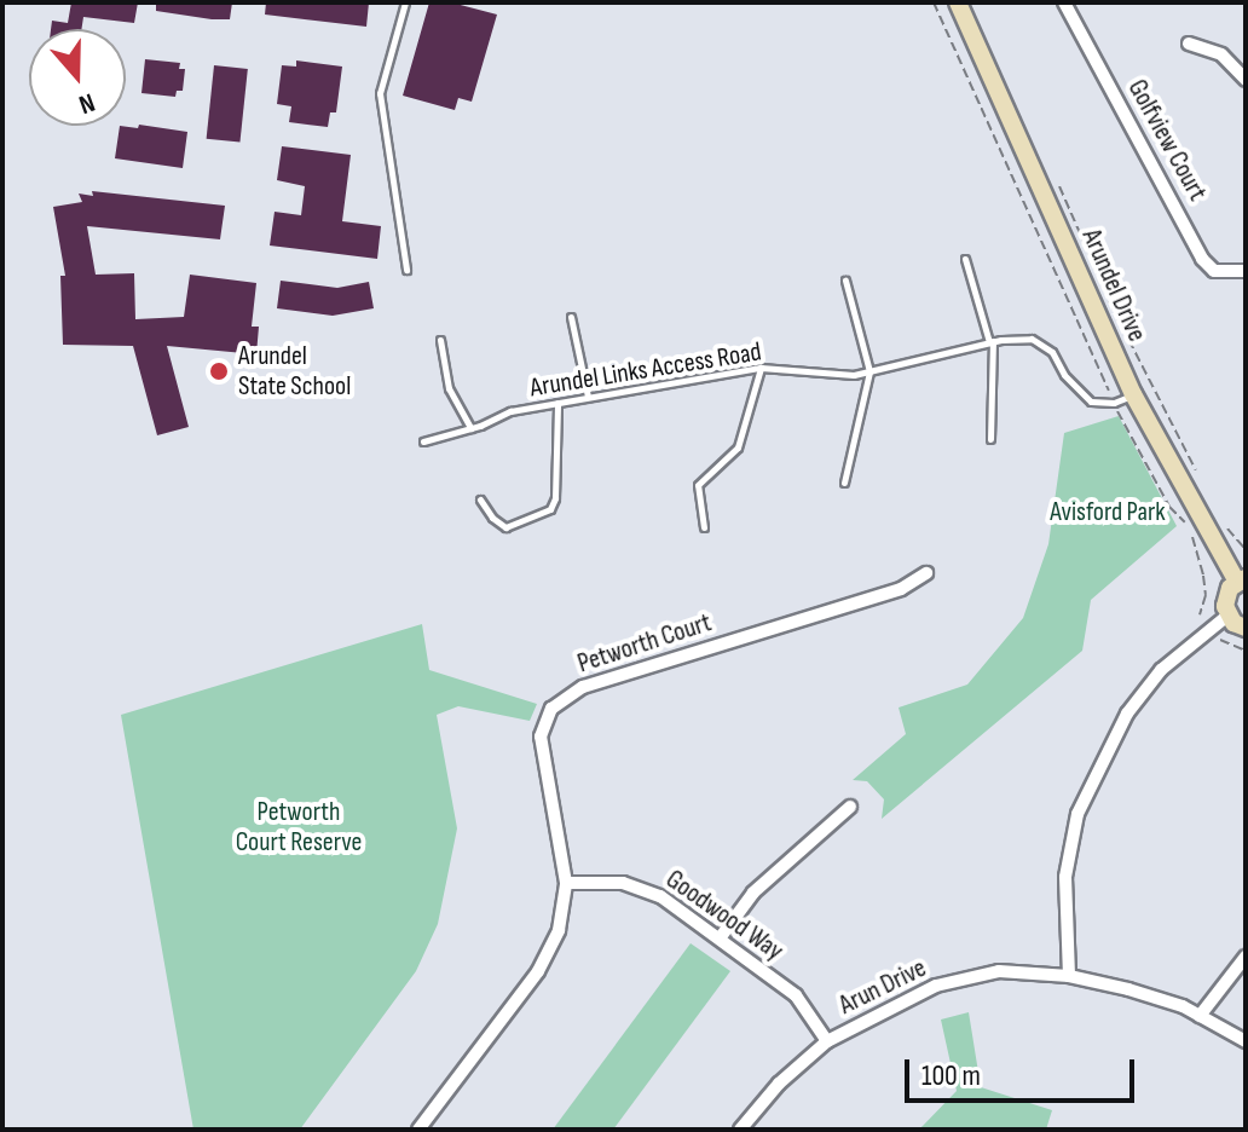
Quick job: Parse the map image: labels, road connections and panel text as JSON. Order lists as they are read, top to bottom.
{
  "streets": {
    "main road": ["Arundel Drive"],
    "street": [
      "Golfview Court",
      "Petworth Court",
      "Goodwood Way",
      "Arun Drive"
    ],
    "lane": ["Arundel Links Access Road"]
  },
  "crossings": [
    ["Petworth Court", "Goodwood Way"],
    ["Goodwood Way", "Arun Drive"]
  ],
  "parks": ["Avisford Park", "Petworth Court Reserve"],
  "places": ["Arundel State School"],
  "scale_bar": "100 m",
  "north": "bottom"
}
